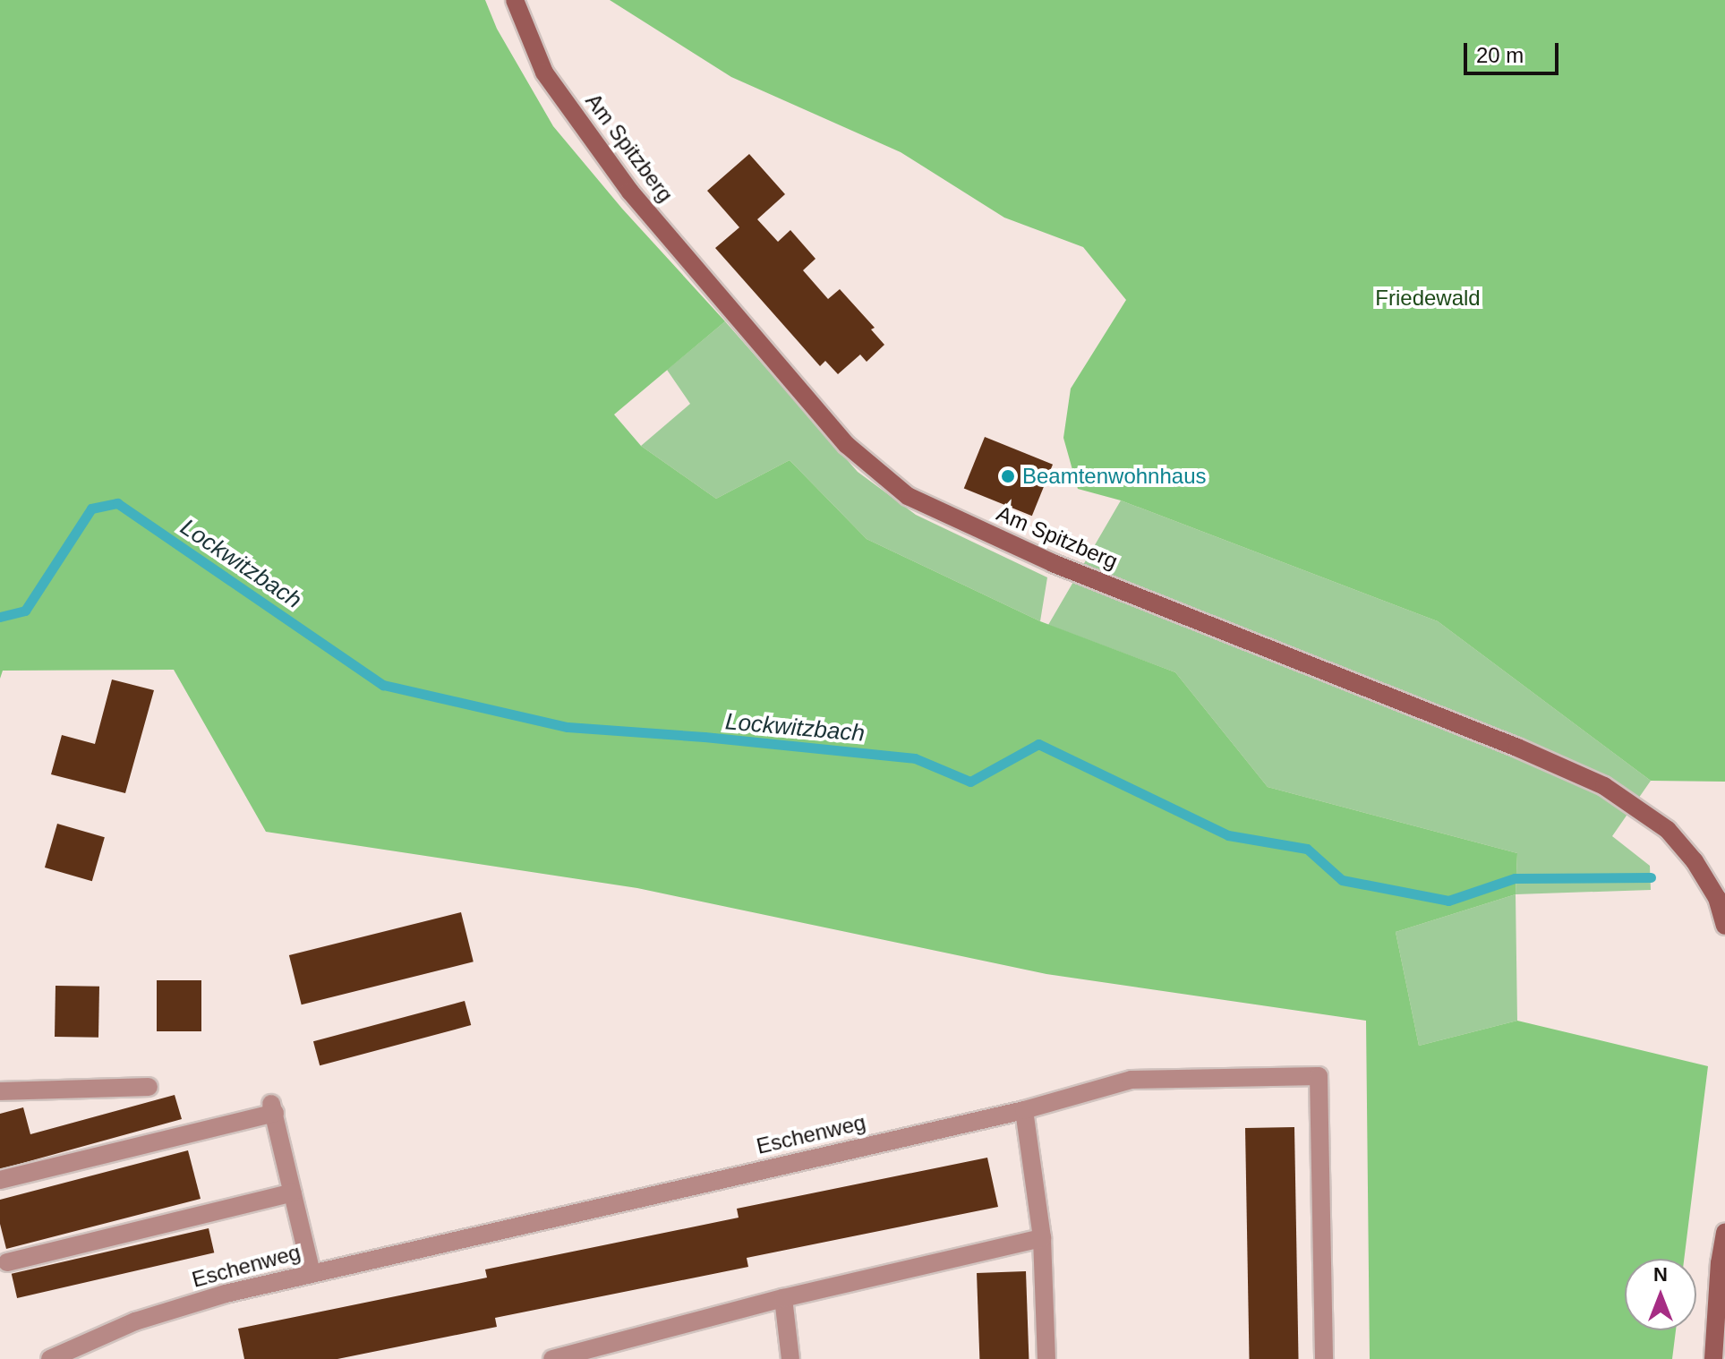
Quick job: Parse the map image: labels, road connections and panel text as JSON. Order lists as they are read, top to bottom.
{
  "streets": {
    "street": ["Am Spitzberg", "Eschenweg"]
  },
  "water": ["Lockwitzbach"],
  "parks": ["Friedewald"],
  "places": ["Beamtenwohnhaus"],
  "scale_bar": "20 m",
  "north": "top"
}
